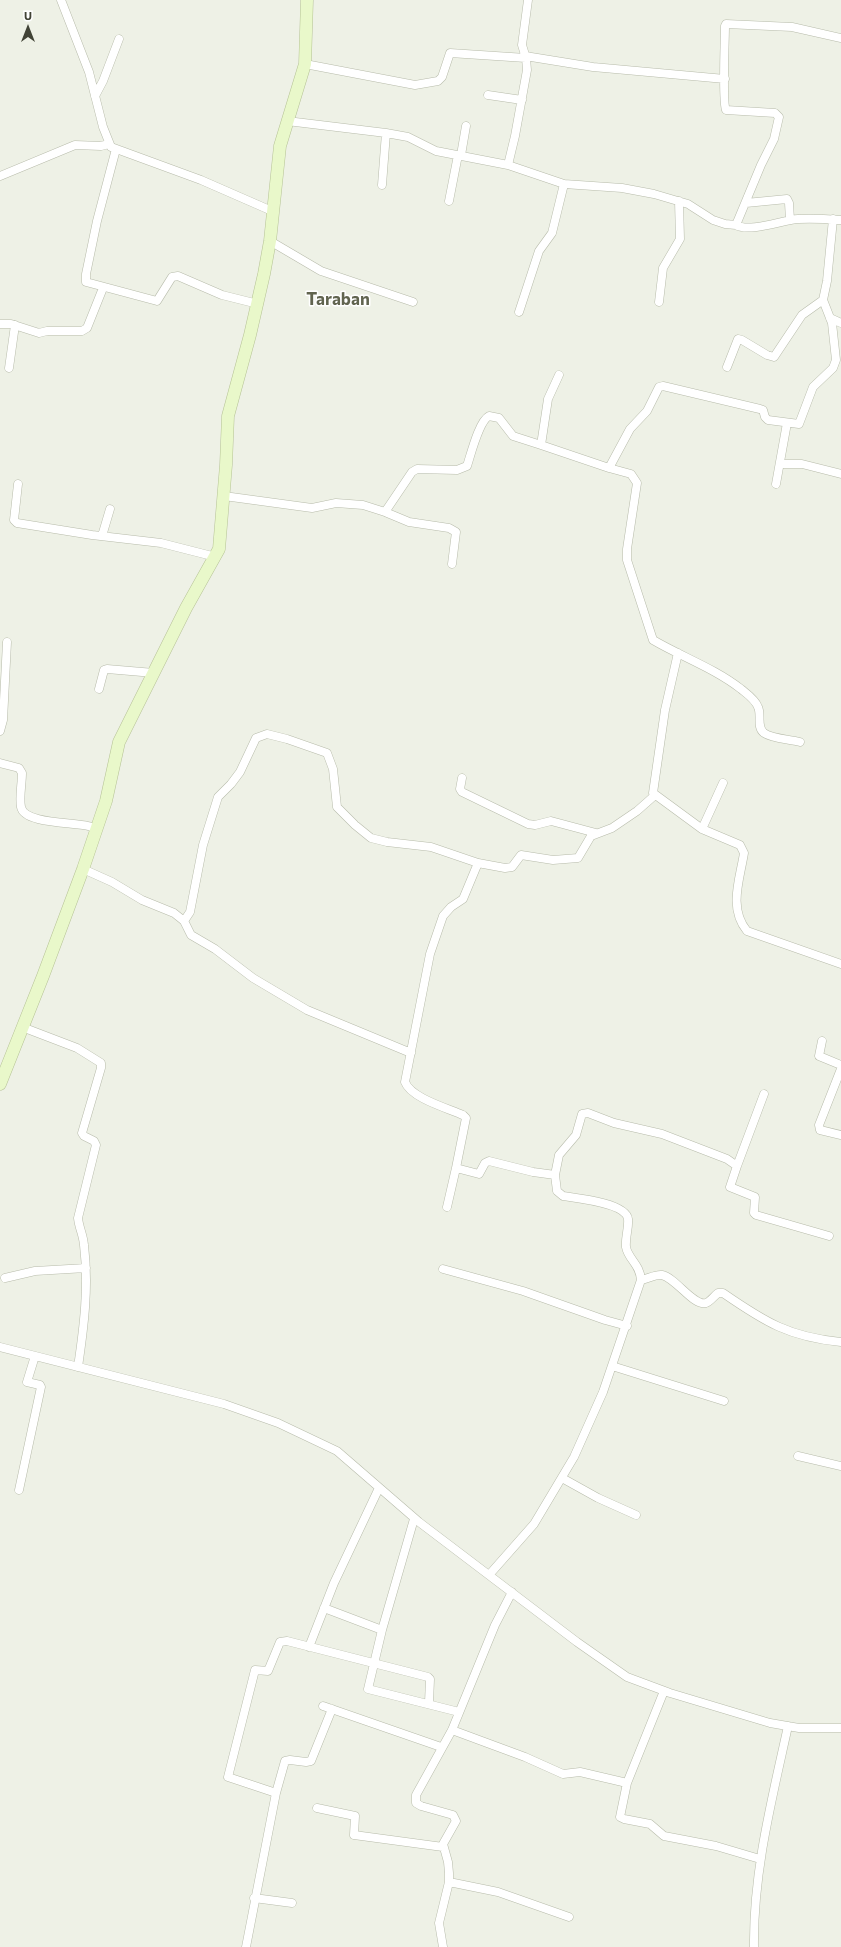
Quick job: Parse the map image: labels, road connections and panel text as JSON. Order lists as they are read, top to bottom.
{
  "districts": ["Taraban"],
  "north": "top"
}
